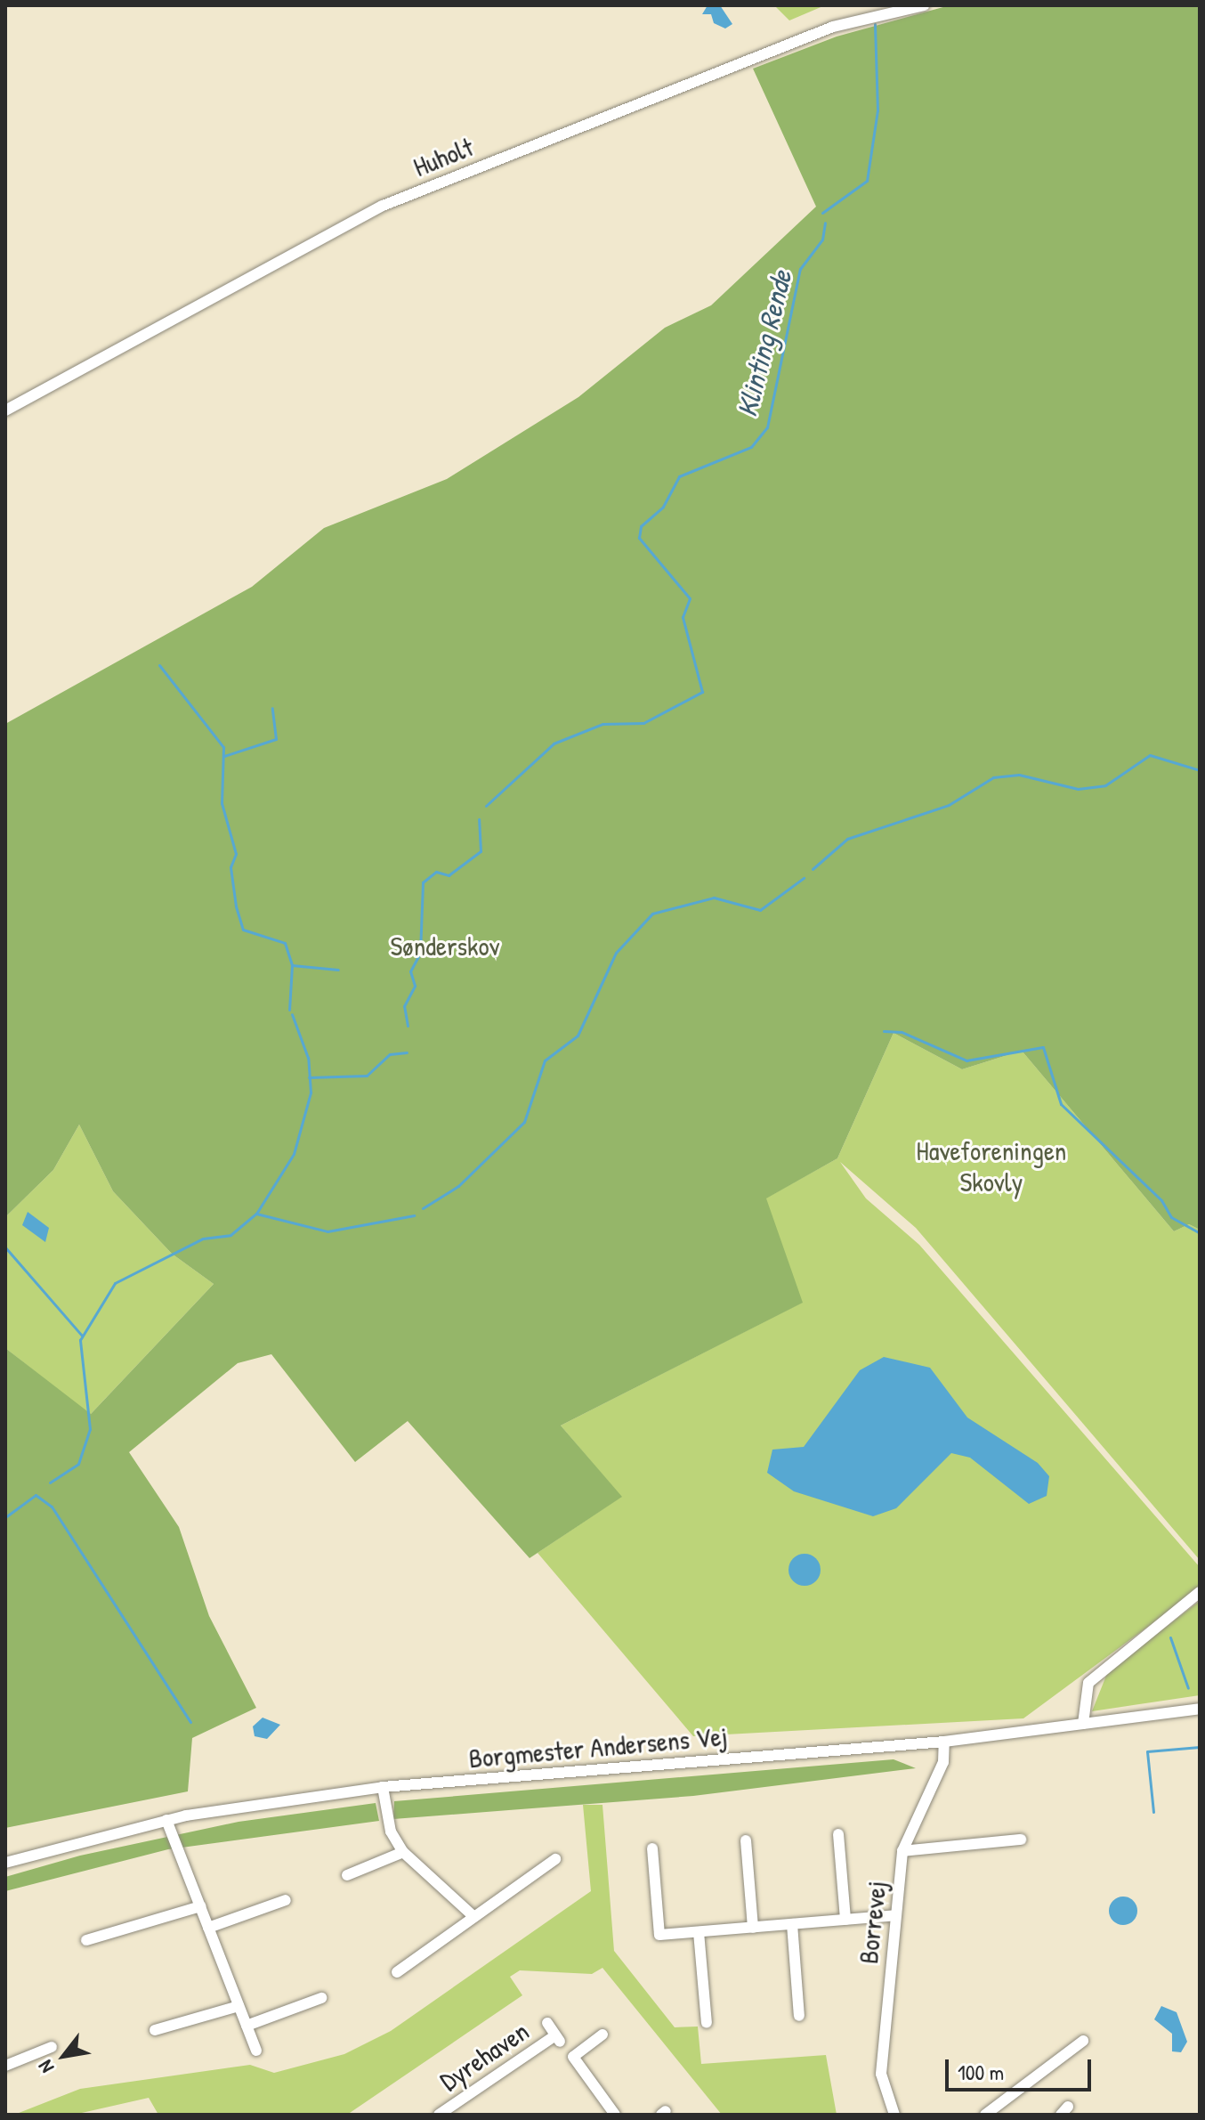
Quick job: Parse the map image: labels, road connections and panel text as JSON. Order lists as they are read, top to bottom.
{
  "streets": {
    "street": [
      "Huholt",
      "Borgmester Andersens Vej",
      "Borrevej",
      "Dyrehaven"
    ]
  },
  "crossings": [
    ["Borgmester Andersens Vej", "Borrevej"]
  ],
  "water": ["Klinting Rende"],
  "parks": ["Sønderskov", "Haveforeningen Skovly"],
  "scale_bar": "100 m",
  "north": "bottom left"
}
